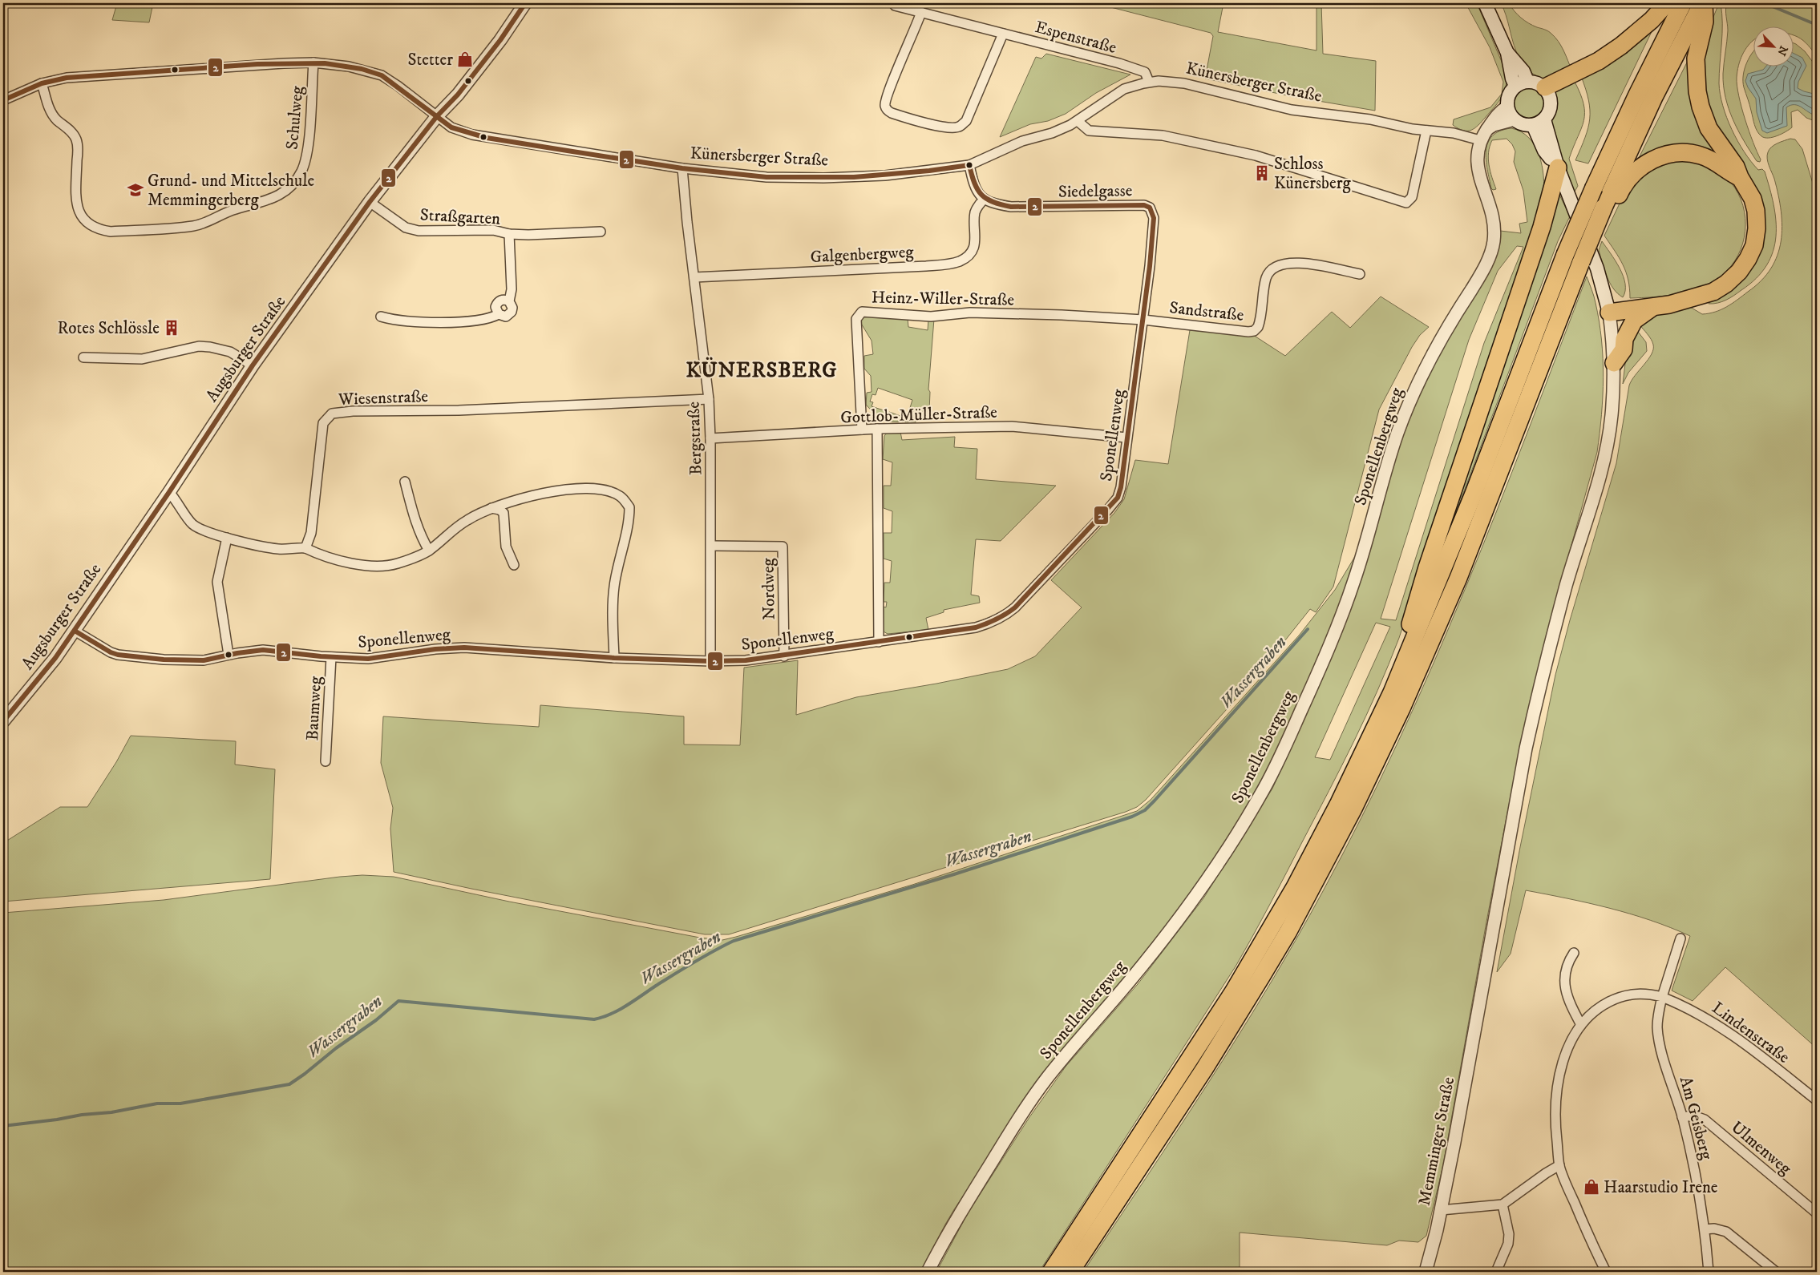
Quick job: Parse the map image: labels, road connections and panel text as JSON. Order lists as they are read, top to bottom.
{
  "streets": {
    "street": [
      "Espenstraße",
      "Künersberger Straße",
      "Schulweg",
      "Siedelgasse",
      "Straßgarten",
      "Galgenbergweg",
      "Heinz-Willer-Straße",
      "Sandstraße",
      "Augsburger Straße",
      "Wiesenstraße",
      "Gottlob-Müller-Straße",
      "Sponellenweg",
      "Bergstraße",
      "Sponellenbergweg",
      "Nordweg",
      "Baumweg",
      "Lindenstraße",
      "Am Geisberg",
      "Memminger Straße",
      "Ulmenweg"
    ]
  },
  "crossings": [
    ["Espenstraße", "Künersberger Straße"],
    ["Künersberger Straße", "Schulweg"],
    ["Künersberger Straße", "Augsburger Straße"],
    ["Künersberger Straße", "Bergstraße"],
    ["Künersberger Straße", "Sponellenbergweg"],
    ["Siedelgasse", "Galgenbergweg"],
    ["Siedelgasse", "Sponellenweg"],
    ["Straßgarten", "Augsburger Straße"],
    ["Galgenbergweg", "Bergstraße"],
    ["Heinz-Willer-Straße", "Sandstraße"],
    ["Heinz-Willer-Straße", "Gottlob-Müller-Straße"],
    ["Heinz-Willer-Straße", "Sponellenweg"],
    ["Sandstraße", "Sponellenweg"],
    ["Augsburger Straße", "Sponellenweg"],
    ["Wiesenstraße", "Bergstraße"],
    ["Gottlob-Müller-Straße", "Sponellenweg"],
    ["Gottlob-Müller-Straße", "Bergstraße"],
    ["Sponellenweg", "Bergstraße"],
    ["Sponellenweg", "Nordweg"],
    ["Sponellenweg", "Baumweg"],
    ["Bergstraße", "Nordweg"],
    ["Lindenstraße", "Am Geisberg"],
    ["Am Geisberg", "Ulmenweg"]
  ],
  "districts": ["KÜNERSBERG"],
  "water": ["Wassergraben"],
  "places": {
    "shop": ["Stetter", "Haarstudio Irene"],
    "building": ["Schloss Künersberg", "Rotes Schlössle"],
    "school or university": ["Grund- und Mittelschule Memmingerberg"]
  },
  "lines": ["transit line 2"],
  "north": "bottom right"
}
